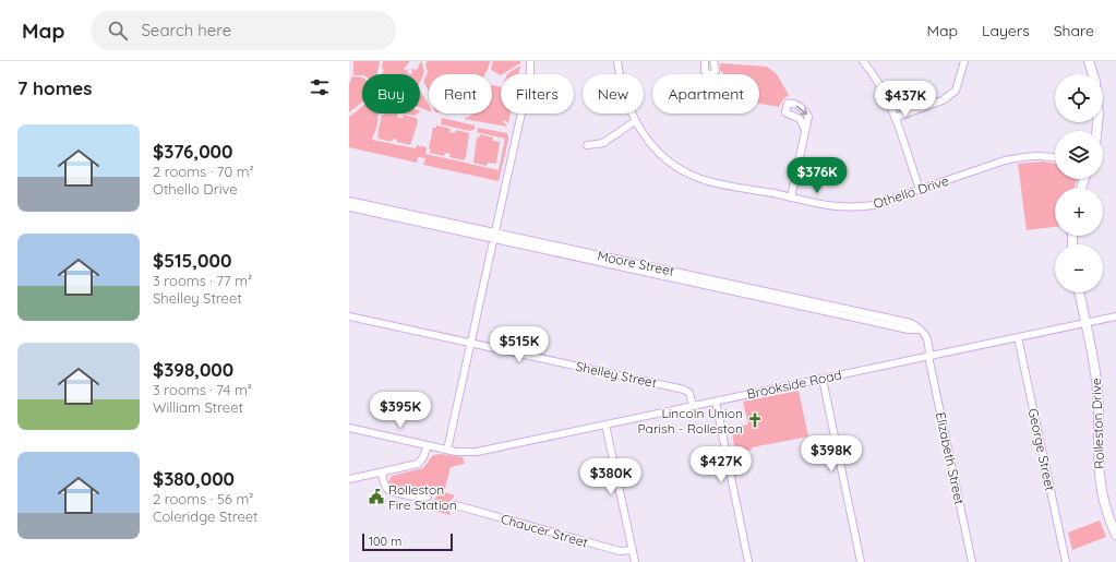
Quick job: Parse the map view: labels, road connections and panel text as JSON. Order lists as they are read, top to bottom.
{
  "streets": {
    "main road": ["Rolleston Drive"],
    "street": [
      "Othello Drive",
      "Moore Street",
      "Shelley Street",
      "Brookside Road",
      "George Street",
      "Elizabeth Street",
      "Chaucer Street"
    ]
  },
  "crossings": [
    ["Moore Street", "Brookside Road"],
    ["Moore Street", "Elizabeth Street"],
    ["Shelley Street", "Brookside Road"],
    ["Brookside Road", "Rolleston Drive"],
    ["Brookside Road", "George Street"],
    ["Brookside Road", "Elizabeth Street"]
  ],
  "places": {
    "church": ["Lincoln Union Parish - Rolleston"],
    "public building": ["Rolleston Fire Station"]
  },
  "scale_bar": "100 m",
  "page": {
    "header": "Map",
    "search": "Search here",
    "nav": ["Map", "Layers", "Share"],
    "heading": "7 homes",
    "map_buttons": ["+", "−"],
    "chip": [
      "Buy",
      "Rent",
      "Filters",
      "New",
      "Apartment"
    ],
    "price": [
      "$437K",
      "$376K",
      "$515K",
      "$395K",
      "$398K",
      "$427K",
      "$380K"
    ],
    "list": [
      {
        "name": "$376,000",
        "note": "2 rooms · 70 m² · Othello Drive"
      },
      {
        "name": "$515,000",
        "note": "3 rooms · 77 m² · Shelley Street"
      },
      {
        "name": "$398,000",
        "note": "3 rooms · 74 m² · William Street"
      },
      {
        "name": "$380,000",
        "note": "2 rooms · 56 m² · Coleridge Street"
      }
    ],
    "scale": "100 m"
  }
}
